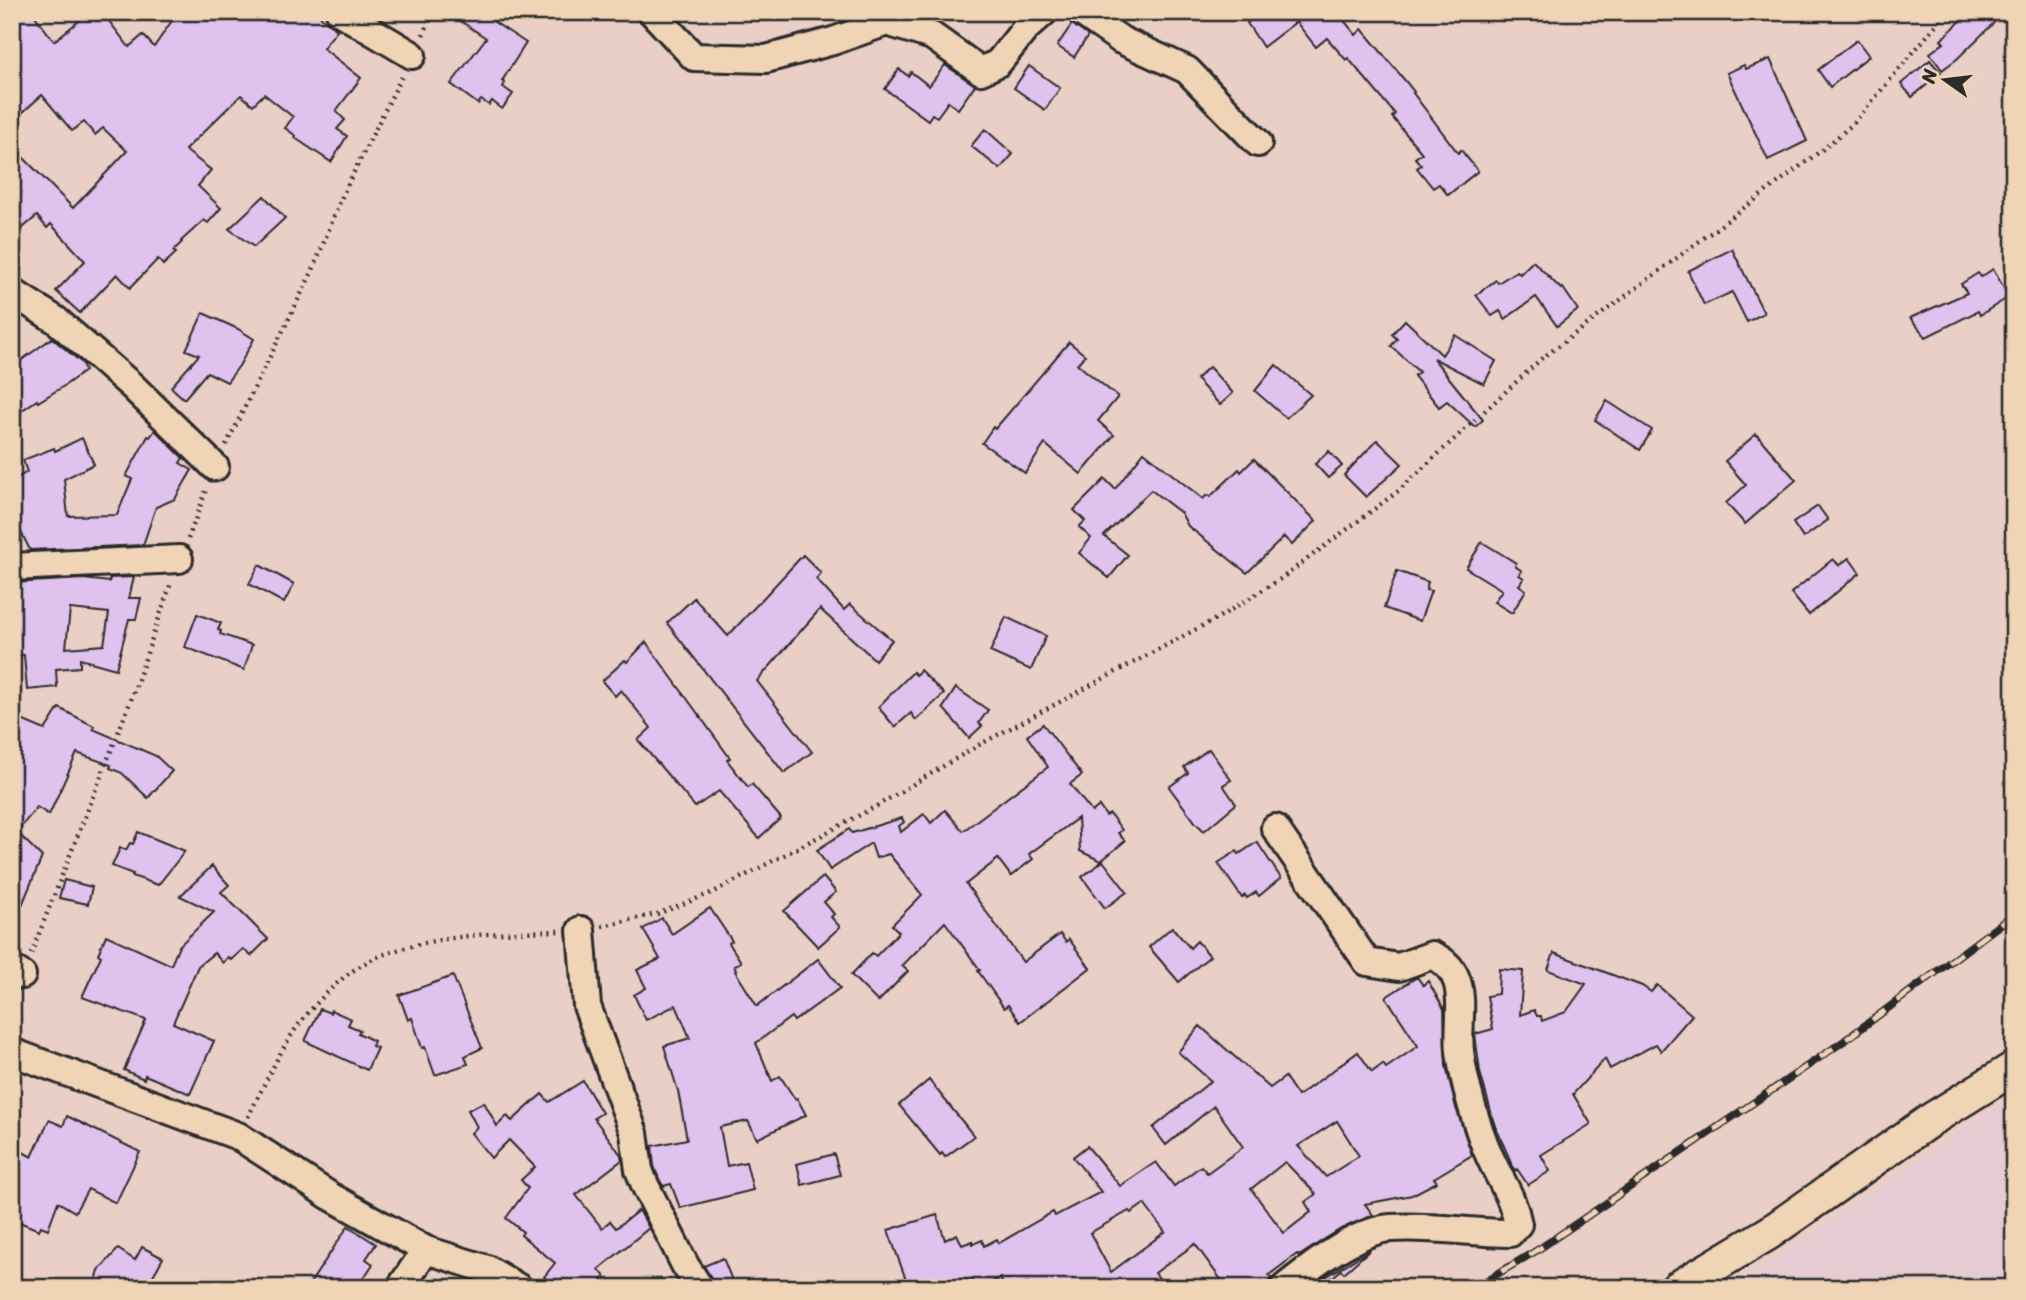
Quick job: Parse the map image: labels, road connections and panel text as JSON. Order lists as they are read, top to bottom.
{
  "north": "left"
}
